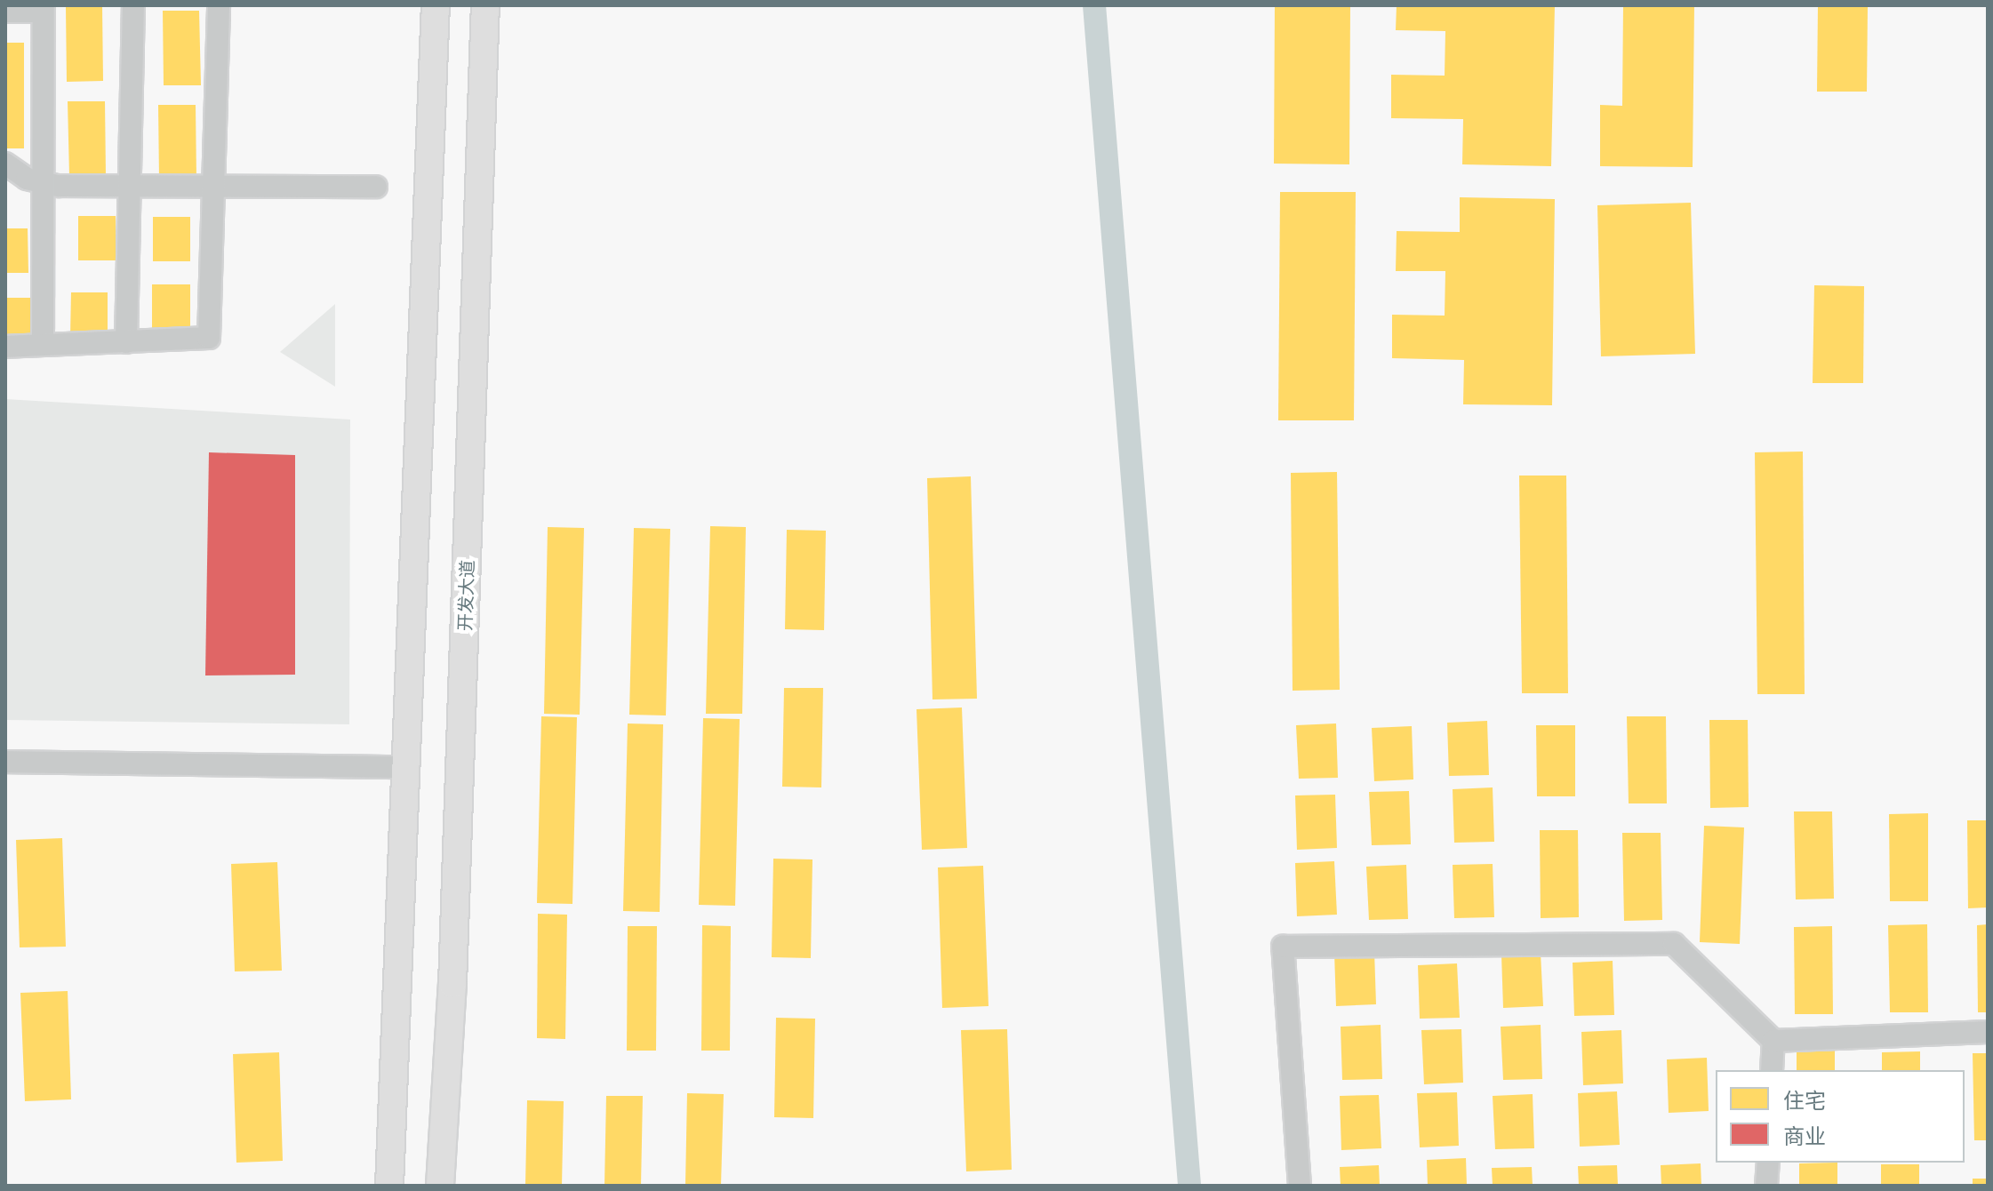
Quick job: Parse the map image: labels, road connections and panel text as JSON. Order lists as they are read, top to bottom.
{
  "streets": {
    "main road": ["开发大道"]
  },
  "legend": ["住宅", "商业"]
}
